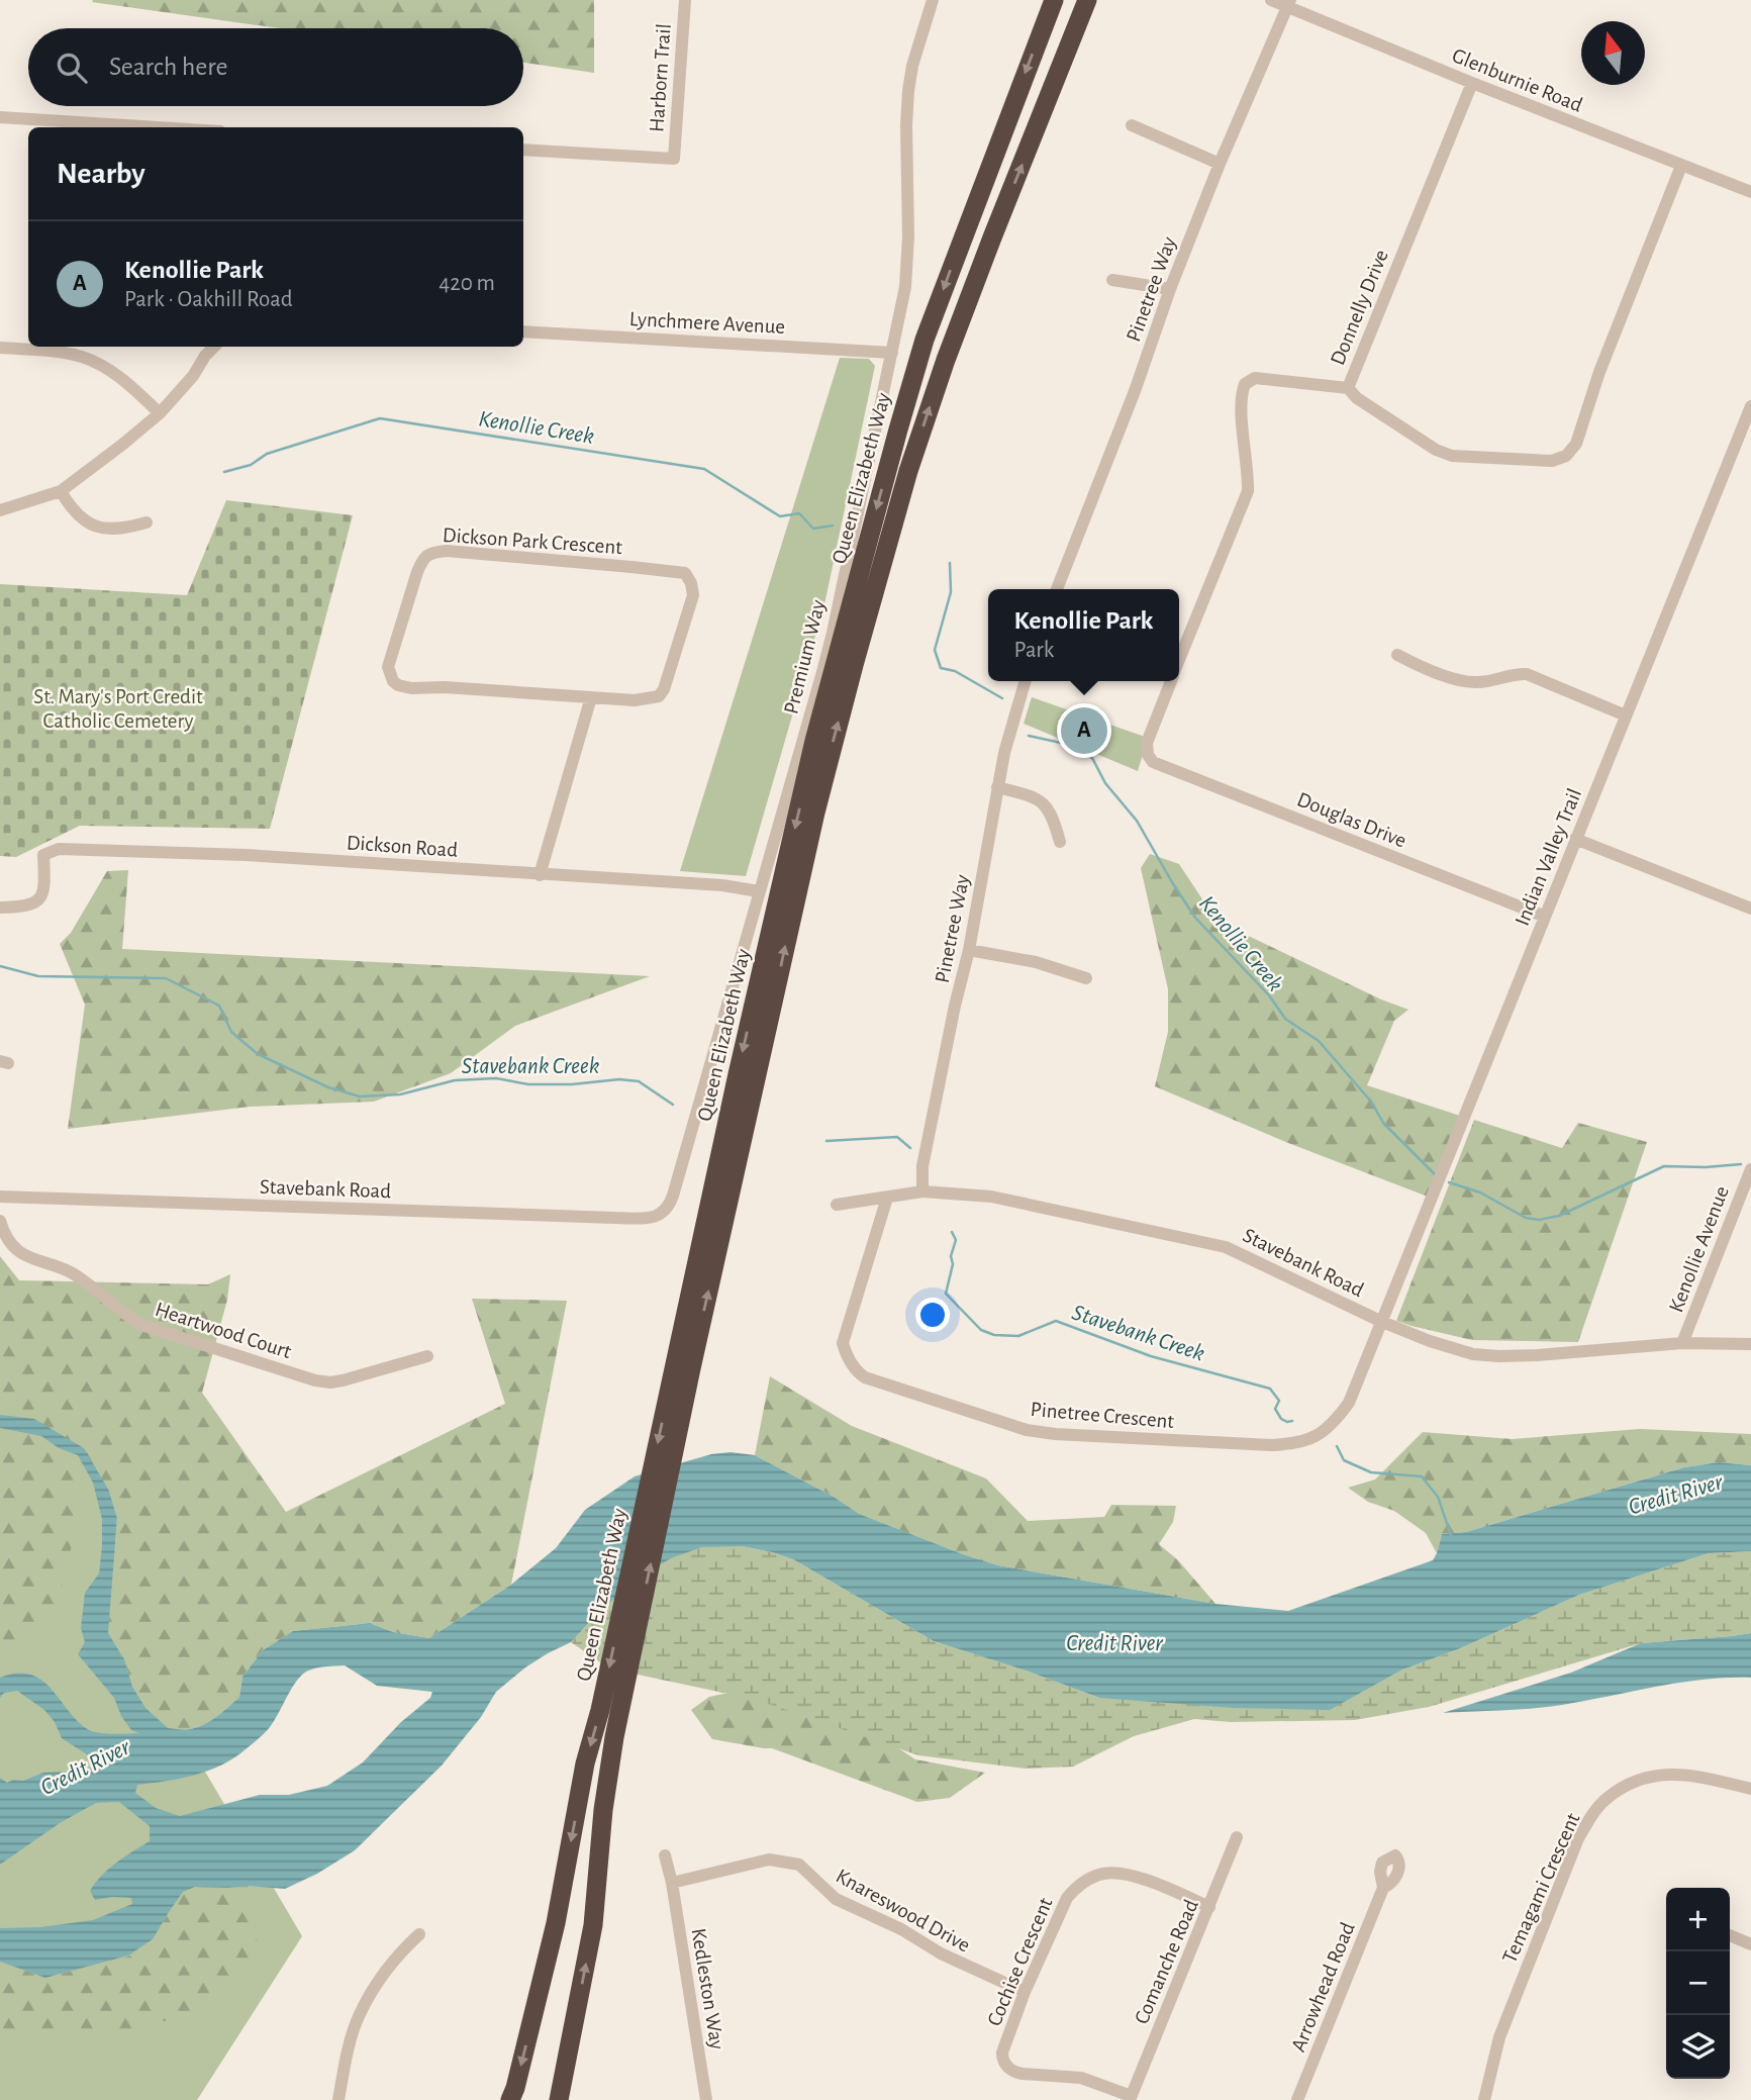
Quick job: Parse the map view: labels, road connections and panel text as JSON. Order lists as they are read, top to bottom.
{
  "streets": {
    "highway": ["Queen Elizabeth Way"],
    "street": [
      "Harborn Trail",
      "Glenburnie Road",
      "Pinetree Way",
      "Donnelly Drive",
      "Lynchmere Avenue",
      "Dickson Park Crescent",
      "Premium Way",
      "Douglas Drive",
      "Dickson Road",
      "Indian Valley Trail",
      "Stavebank Road",
      "Kenollie Avenue",
      "Heartwood Court",
      "Pinetree Crescent",
      "Temagami Crescent",
      "Knareswood Drive",
      "Cochise Crescent",
      "Comanche Road",
      "Arrowhead Road",
      "Kedleston Way"
    ]
  },
  "crossings": [
    ["Glenburnie Road", "Pinetree Way"],
    ["Glenburnie Road", "Donnelly Drive"],
    ["Pinetree Way", "Stavebank Road"],
    ["Lynchmere Avenue", "Premium Way"],
    ["Premium Way", "Dickson Road"],
    ["Premium Way", "Stavebank Road"],
    ["Douglas Drive", "Indian Valley Trail"],
    ["Indian Valley Trail", "Stavebank Road"],
    ["Indian Valley Trail", "Pinetree Crescent"],
    ["Stavebank Road", "Kenollie Avenue"],
    ["Stavebank Road", "Pinetree Crescent"],
    ["Knareswood Drive", "Cochise Crescent"],
    ["Knareswood Drive", "Kedleston Way"],
    ["Cochise Crescent", "Comanche Road"]
  ],
  "water": ["Kenollie Creek", "Stavebank Creek", "Credit River"],
  "parks": ["St. Mary's Port Credit Catholic Cemetery"],
  "north": "top",
  "page": {
    "search": "Search here",
    "heading": "Nearby",
    "list": [
      {
        "mark": "A",
        "name": "Kenollie Park",
        "note": "Park · Oakhill Road",
        "value": "420 m"
      }
    ],
    "popup": ["Kenollie Park", "Park"],
    "pins": "A",
    "map_buttons": ["+", "−"]
  }
}
